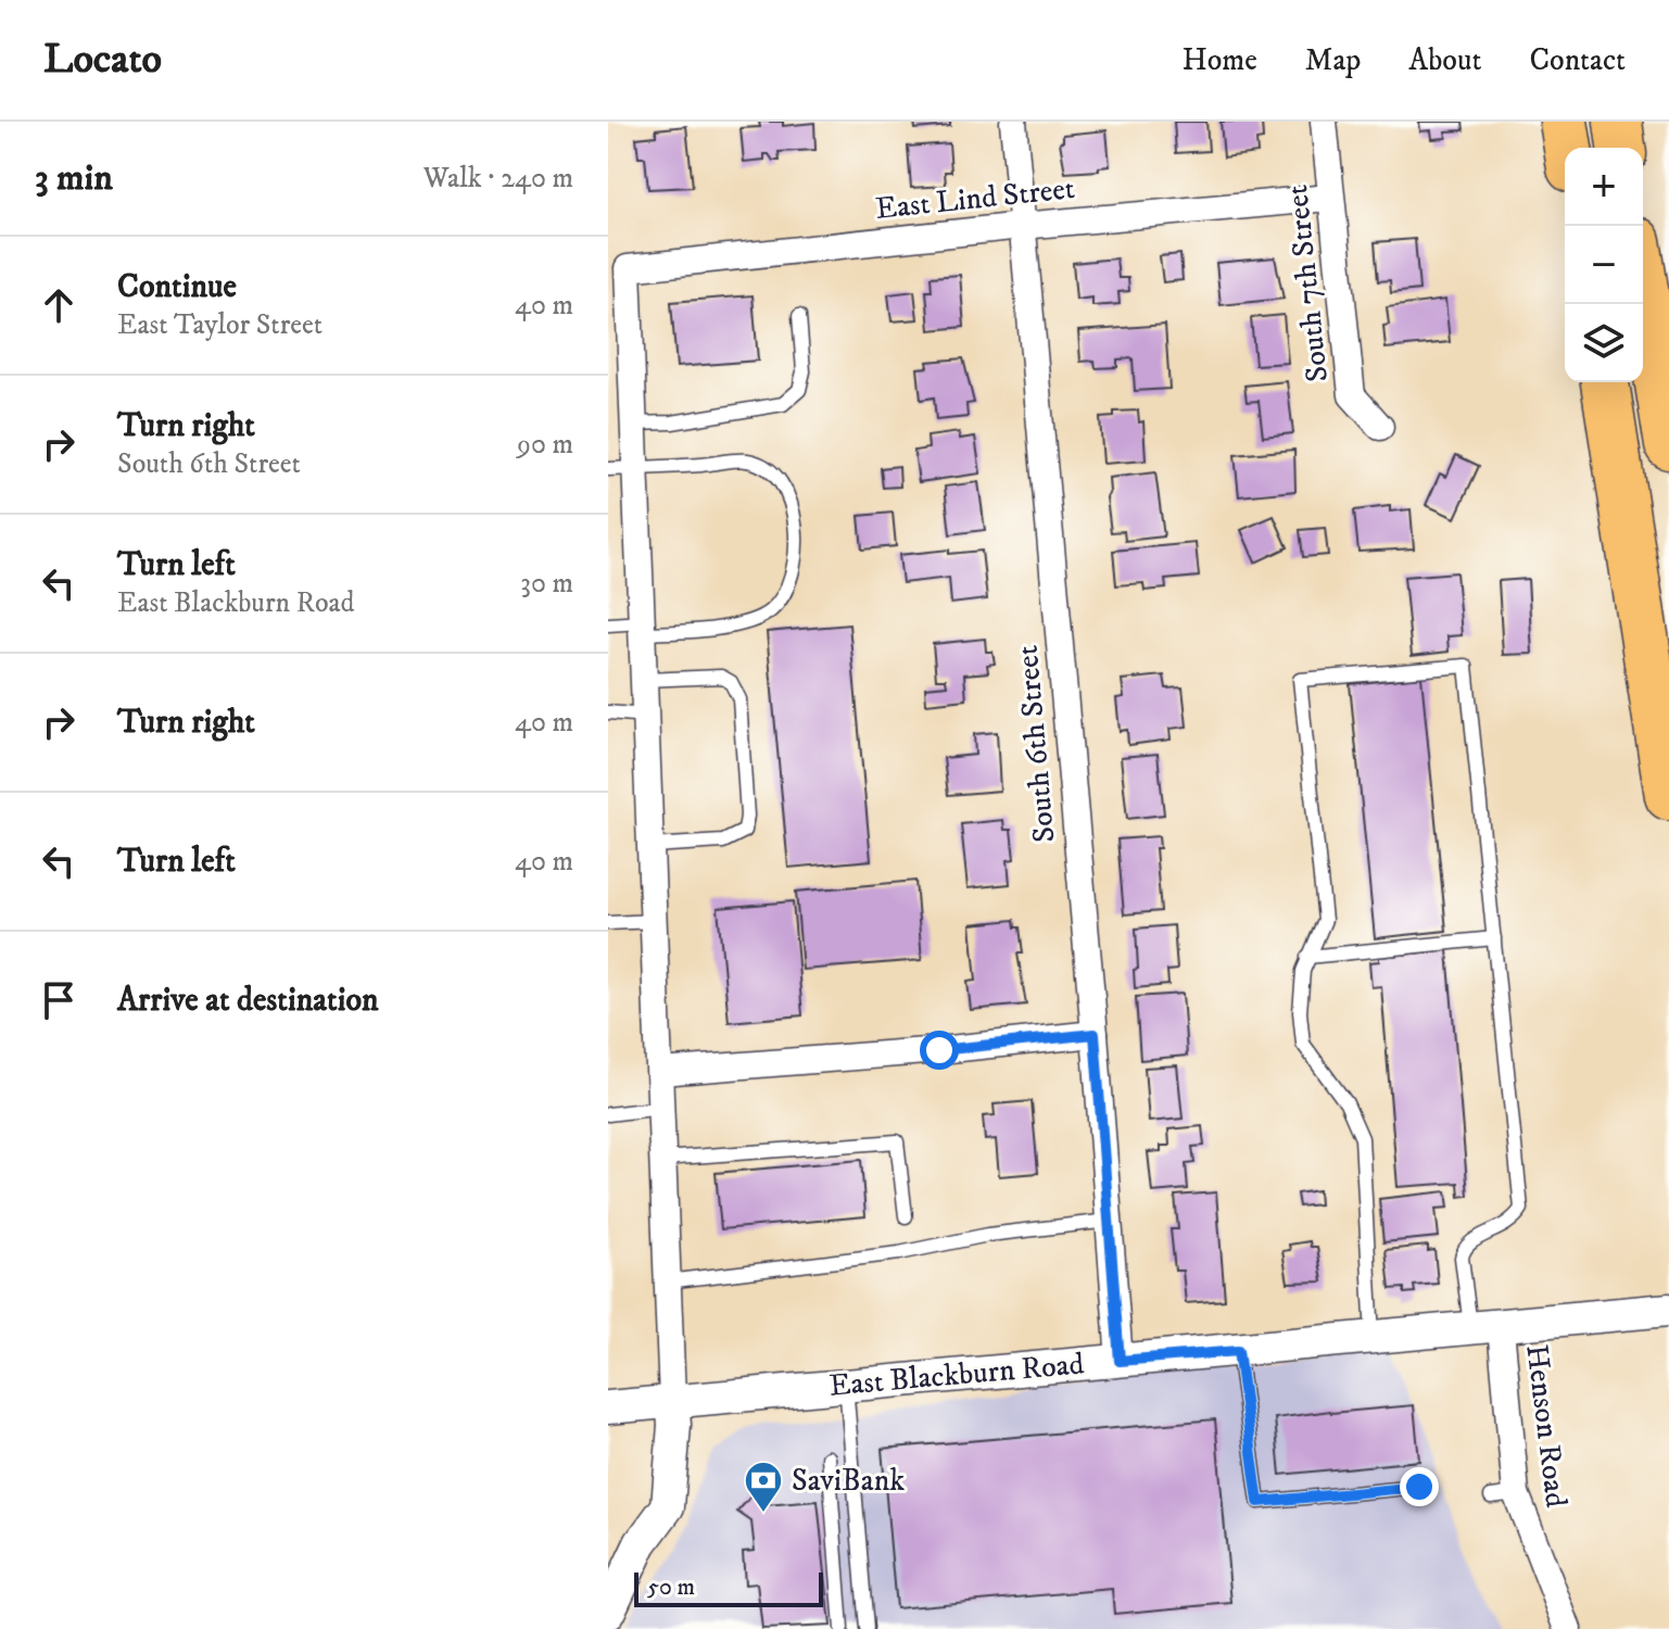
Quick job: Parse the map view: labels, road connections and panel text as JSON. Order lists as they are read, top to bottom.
{
  "streets": {
    "street": [
      "East Lind Street",
      "South 7th Street",
      "South 6th Street",
      "East Blackburn Road",
      "Henson Road"
    ]
  },
  "crossings": [
    ["East Lind Street", "South 7th Street"],
    ["East Lind Street", "South 6th Street"],
    ["South 6th Street", "East Blackburn Road"],
    ["East Blackburn Road", "Henson Road"]
  ],
  "places": {
    "bank": ["SaviBank"]
  },
  "scale_bar": "50 m",
  "page": {
    "header": "Locato",
    "nav": [
      "Home",
      "Map",
      "About",
      "Contact"
    ],
    "heading": ["3 min", "Walk · 240 m"],
    "map_buttons": ["+", "−"],
    "list": [
      ["Continue", "East Taylor Street", "40 m"],
      ["Turn right", "South 6th Street", "90 m"],
      ["Turn left", "East Blackburn Road", "30 m"],
      ["Turn right", "40 m"],
      ["Turn left", "40 m"],
      "Arrive at destination"
    ],
    "scale": "50 m"
  }
}
